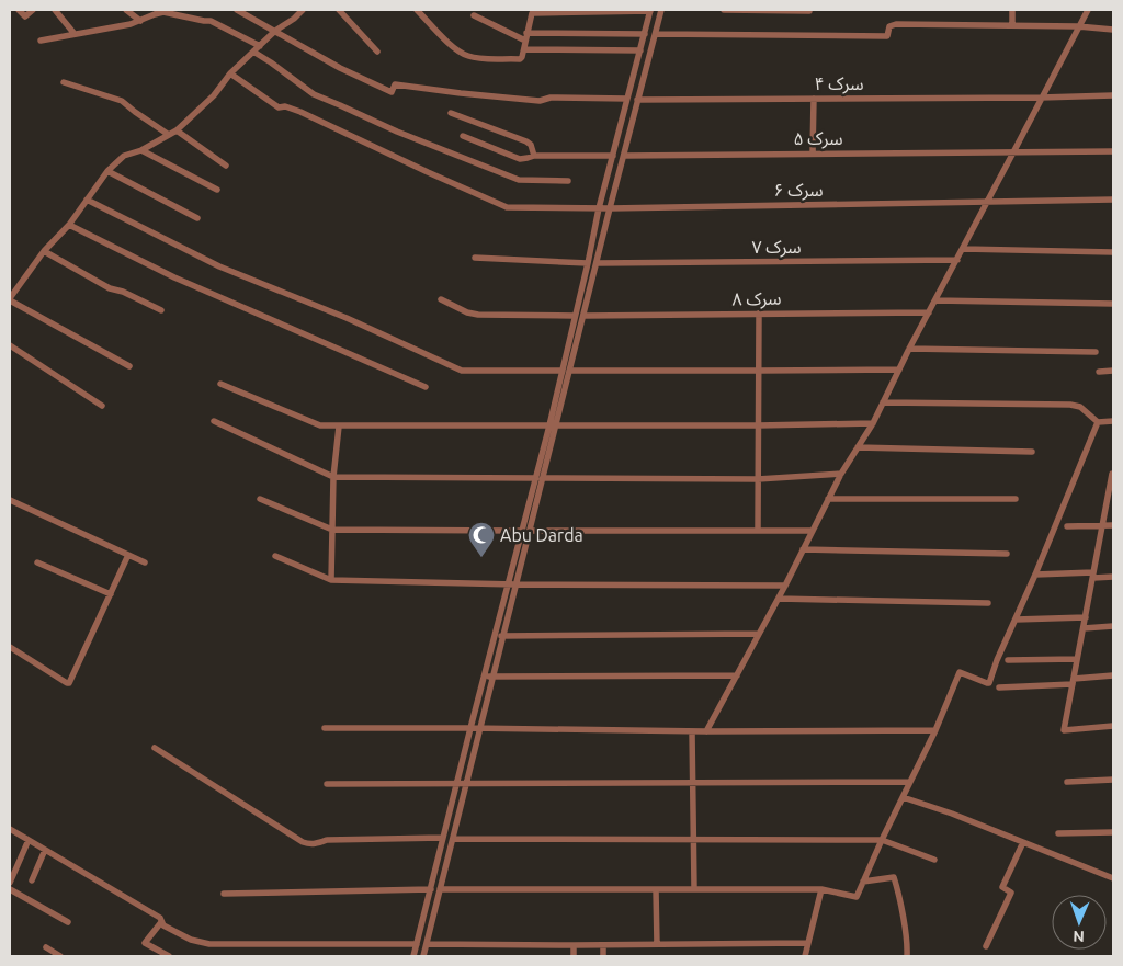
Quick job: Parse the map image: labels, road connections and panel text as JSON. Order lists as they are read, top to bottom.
{
  "streets": {
    "street": [
      "سرک ۴",
      "سرک ۵",
      "سرک ۶",
      "سرک ۷",
      "سرک ۸"
    ]
  },
  "places": {
    "mosque": ["Abu Darda"]
  },
  "north": "bottom"
}
